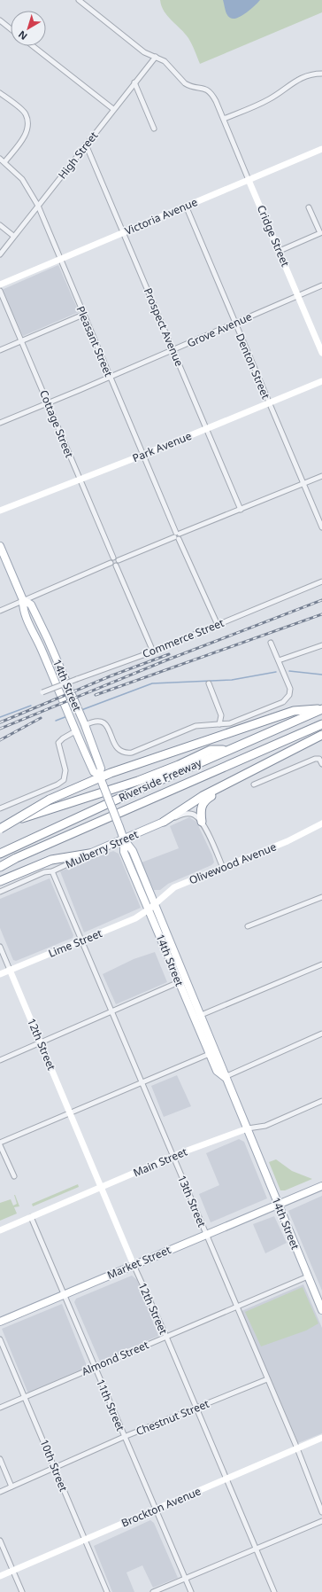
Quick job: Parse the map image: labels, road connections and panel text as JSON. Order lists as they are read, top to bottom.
{
  "streets": {
    "highway": ["Riverside Freeway"],
    "main road": ["14th Street", "Mulberry Street", "Market Street"],
    "street": [
      "High Street",
      "Victoria Avenue",
      "Cridge Street",
      "Prospect Avenue",
      "Grove Avenue",
      "Pleasant Street",
      "Denton Street",
      "Cottage Street",
      "Park Avenue",
      "Commerce Street",
      "Olivewood Avenue",
      "Lime Street",
      "12th Street",
      "Main Street",
      "13th Street",
      "Almond Street",
      "11th Street",
      "Chestnut Street",
      "10th Street",
      "Brockton Avenue"
    ]
  },
  "crossings": [
    ["High Street", "Cridge Street"],
    ["High Street", "Prospect Avenue"],
    ["High Street", "Pleasant Street"],
    ["Victoria Avenue", "Cridge Street"],
    ["Victoria Avenue", "Prospect Avenue"],
    ["Victoria Avenue", "Pleasant Street"],
    ["Victoria Avenue", "Denton Street"],
    ["Cridge Street", "Grove Avenue"],
    ["Prospect Avenue", "Grove Avenue"],
    ["Prospect Avenue", "Park Avenue"],
    ["Grove Avenue", "Pleasant Street"],
    ["Grove Avenue", "Denton Street"],
    ["Grove Avenue", "Cottage Street"],
    ["Pleasant Street", "Park Avenue"],
    ["Pleasant Street", "Commerce Street"],
    ["Denton Street", "Park Avenue"],
    ["Cottage Street", "Park Avenue"],
    ["14th Street", "Mulberry Street"],
    ["14th Street", "Olivewood Avenue"],
    ["14th Street", "Lime Street"],
    ["14th Street", "Main Street"],
    ["14th Street", "Market Street"],
    ["14th Street", "Almond Street"],
    ["Mulberry Street", "13th Street"],
    ["Olivewood Avenue", "Lime Street"],
    ["Lime Street", "12th Street"],
    ["Lime Street", "13th Street"],
    ["12th Street", "Main Street"],
    ["12th Street", "Market Street"],
    ["12th Street", "Almond Street"],
    ["12th Street", "Chestnut Street"],
    ["12th Street", "Brockton Avenue"],
    ["Main Street", "13th Street"],
    ["Main Street", "11th Street"],
    ["13th Street", "Market Street"],
    ["13th Street", "Almond Street"],
    ["13th Street", "Chestnut Street"],
    ["13th Street", "Brockton Avenue"],
    ["Market Street", "11th Street"],
    ["Almond Street", "11th Street"],
    ["Almond Street", "10th Street"],
    ["11th Street", "Chestnut Street"],
    ["11th Street", "Brockton Avenue"],
    ["Chestnut Street", "10th Street"],
    ["10th Street", "Brockton Avenue"]
  ],
  "north": "bottom left"
}
